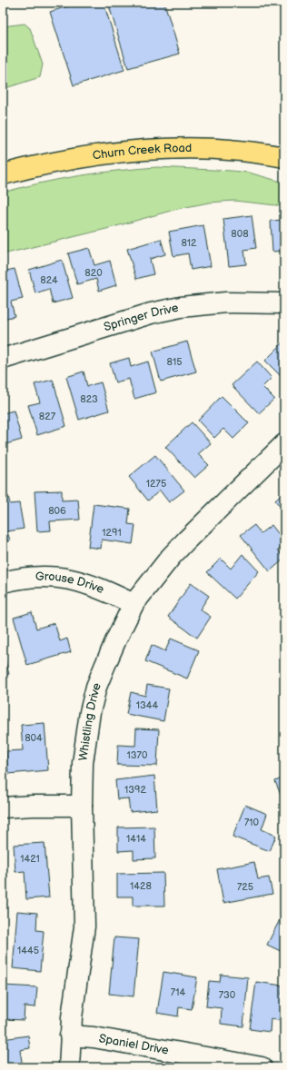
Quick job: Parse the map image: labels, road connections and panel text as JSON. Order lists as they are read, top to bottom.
{
  "streets": {
    "main road": ["Churn Creek Road"],
    "street": [
      "Springer Drive",
      "Grouse Drive",
      "Whistling Drive",
      "Spaniel Drive"
    ]
  },
  "crossings": [
    ["Grouse Drive", "Whistling Drive"],
    ["Whistling Drive", "Spaniel Drive"]
  ],
  "house_numbers": [
    "808",
    "812",
    "820",
    "824",
    "815",
    "823",
    "827",
    "1275",
    "806",
    "1291",
    "1344",
    "804",
    "1370",
    "1392",
    "710",
    "1414",
    "1421",
    "1428",
    "725",
    "1445",
    "714",
    "730"
  ]
}
